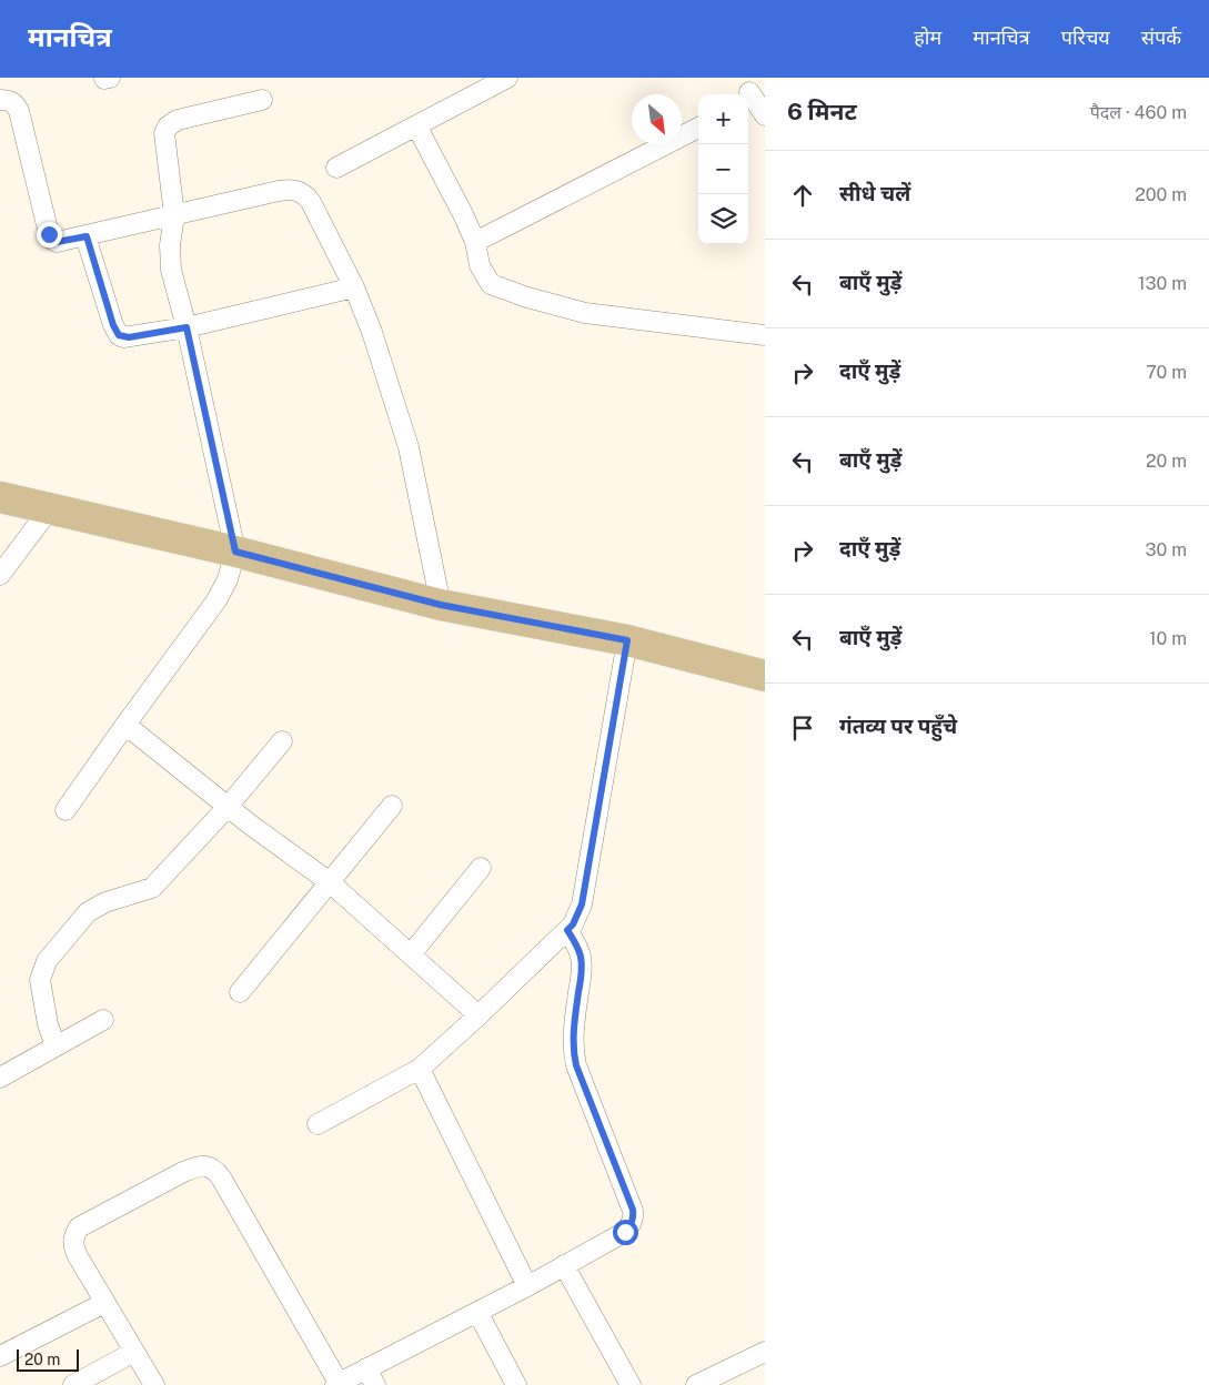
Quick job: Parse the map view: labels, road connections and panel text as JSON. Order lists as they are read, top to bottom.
{
  "scale_bar": "20 m",
  "north": "bottom right",
  "page": {
    "header": "मानचित्र",
    "nav": [
      "होम",
      "मानचित्र",
      "परिचय",
      "संपर्क"
    ],
    "heading": ["6 मिनट", "पैदल · 460 m"],
    "map_buttons": ["+", "−"],
    "list": [
      ["सीधे चलें", "200 m"],
      ["बाएँ मुड़ें", "130 m"],
      ["दाएँ मुड़ें", "70 m"],
      ["बाएँ मुड़ें", "20 m"],
      ["दाएँ मुड़ें", "30 m"],
      ["बाएँ मुड़ें", "10 m"],
      "गंतव्य पर पहुँचे"
    ],
    "scale": "20 m"
  }
}
